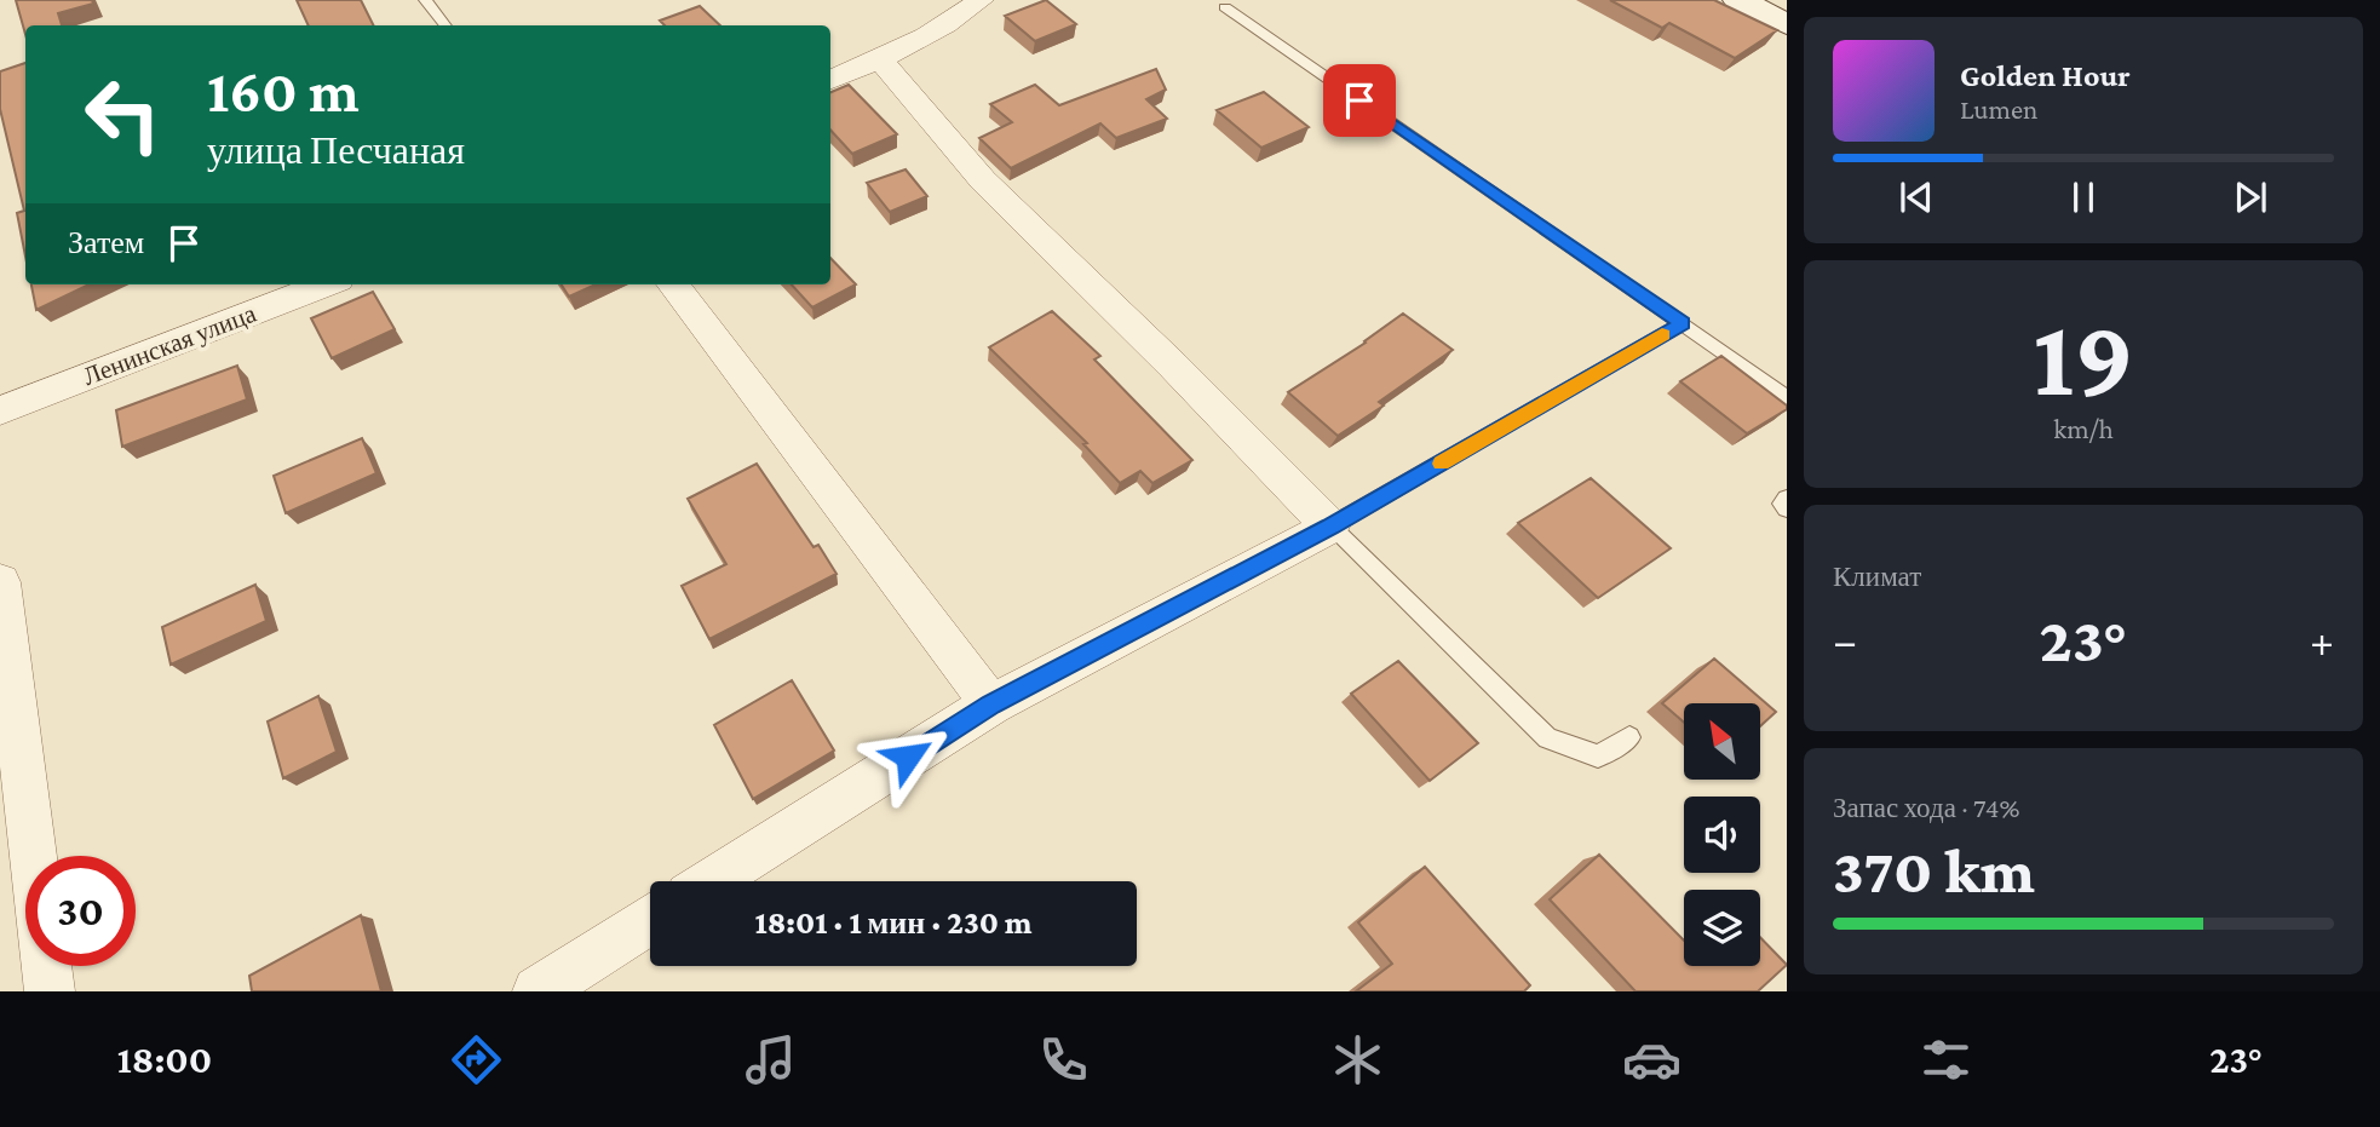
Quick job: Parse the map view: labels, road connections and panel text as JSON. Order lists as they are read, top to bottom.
{
  "streets": {
    "street": ["Ленинская улица"]
  },
  "north": "top left",
  "page": {
    "turn": ["160 m", "улица Песчаная"],
    "song": ["Golden Hour", "Lumen"],
    "then": "Затем",
    "tile": [
      ["19", "km/h"],
      "Климат",
      ["Запас хода · 74%", "370 km"]
    ],
    "heat": ["−", "23°", "+"],
    "limit": "30",
    "trip": "18:01 · 1 мин · 230 m",
    "tabs": ["18:00", "23°"]
  }
}
